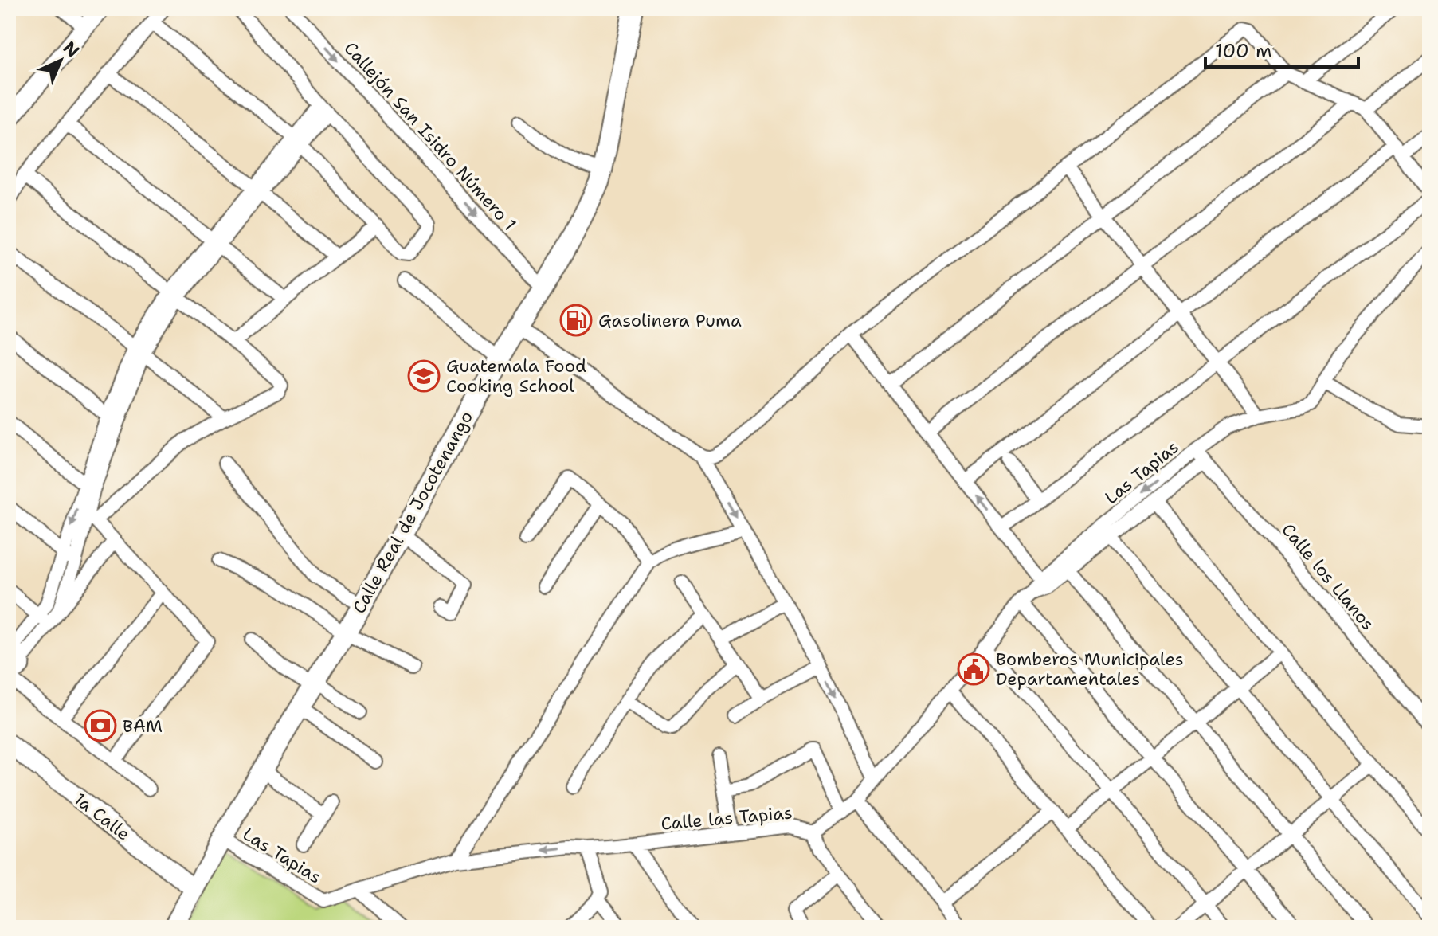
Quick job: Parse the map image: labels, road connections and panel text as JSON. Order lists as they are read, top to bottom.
{
  "streets": {
    "main road": ["Calle Real de Jocotenango"],
    "street": [
      "Callejón San Isidro Número 1",
      "Las Tapias",
      "Calle los Llanos",
      "1a Calle",
      "Calle las Tapias"
    ]
  },
  "crossings": [
    ["Callejón San Isidro Número 1", "Calle Real de Jocotenango"],
    ["Las Tapias", "Calle Real de Jocotenango"],
    ["Las Tapias", "Calle los Llanos"],
    ["Las Tapias", "Calle las Tapias"],
    ["Calle Real de Jocotenango", "1a Calle"]
  ],
  "places": {
    "fuel station": ["Gasolinera Puma"],
    "school or university": ["Guatemala Food Cooking School"],
    "public building": ["Bomberos Municipales Departamentales"],
    "bank": ["BAM"]
  },
  "scale_bar": "100 m",
  "north": "top right"
}
